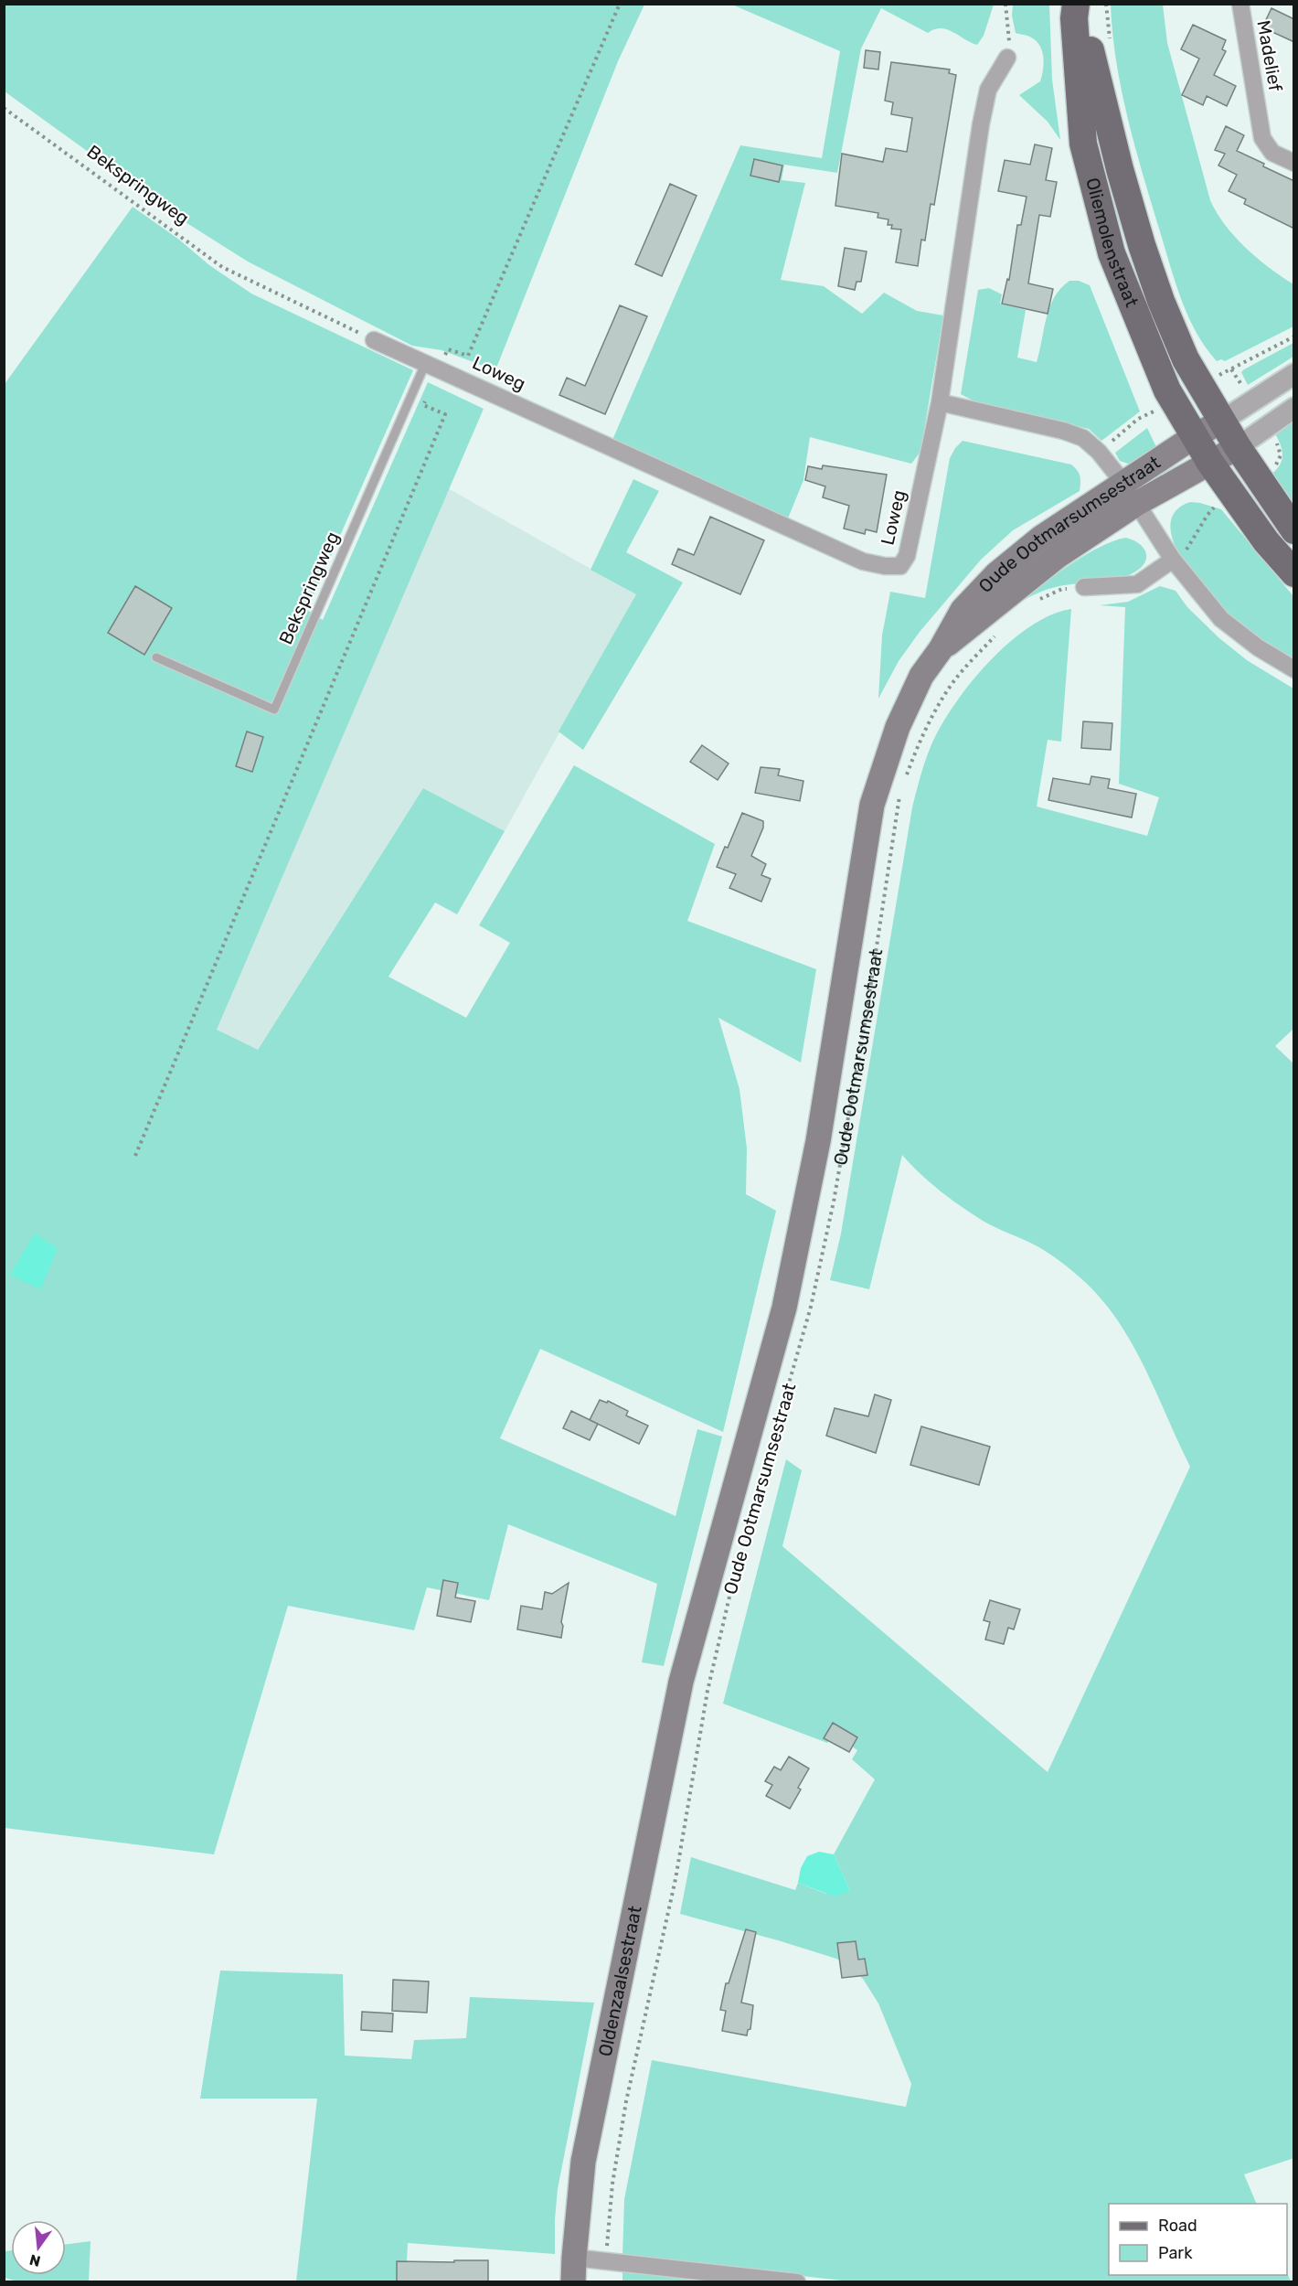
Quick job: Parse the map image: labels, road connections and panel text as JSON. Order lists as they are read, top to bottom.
{
  "streets": {
    "main road": ["Oliemolenstraat", "Oude Ootmarsumsestraat", "Oldenzaalsestraat"],
    "street": ["Madelief", "Loweg"],
    "lane": ["Bekspringweg"]
  },
  "crossings": [
    ["Bekspringweg", "Loweg"],
    ["Oliemolenstraat", "Oude Ootmarsumsestraat"],
    ["Oude Ootmarsumsestraat", "Oldenzaalsestraat"]
  ],
  "legend": ["Road", "Park"],
  "north": "bottom"
}
